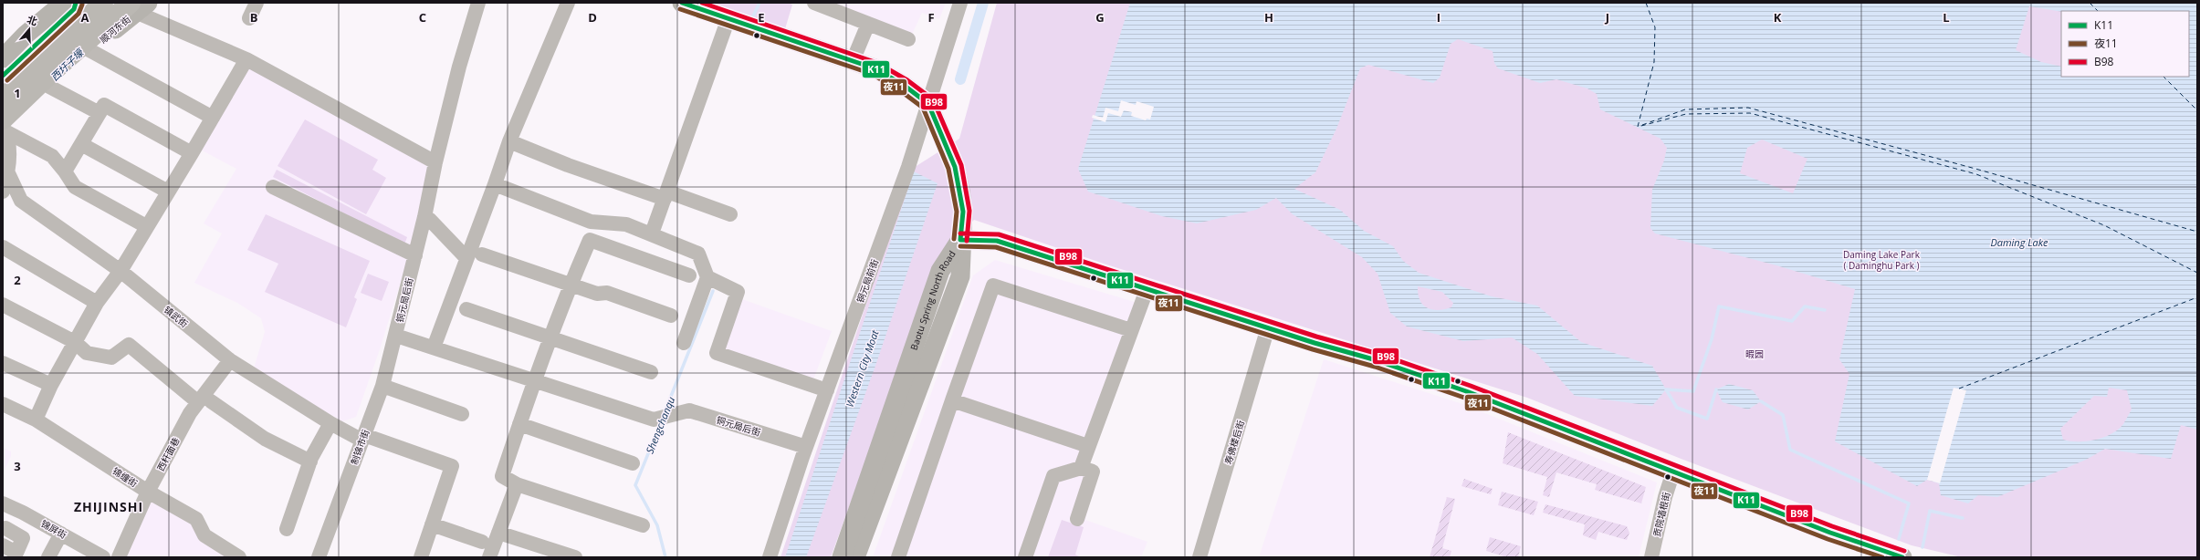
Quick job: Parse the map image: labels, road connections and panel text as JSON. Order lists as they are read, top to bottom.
{
  "streets": {
    "main road": ["顺河东街", "Baotu Spring North Road"],
    "street": [
      "铜元局前街",
      "铜元局后街",
      "镇武街",
      "寿佛楼后街",
      "制锦市街",
      "西杆面巷",
      "锦缠街",
      "贡院墙根街",
      "锦屏街"
    ]
  },
  "crossings": [
    ["铜元局前街", "铜元局后街"],
    ["铜元局后街", "制锦市街"],
    ["镇武街", "制锦市街"],
    ["镇武街", "西杆面巷"],
    ["西杆面巷", "锦缠街"]
  ],
  "districts": ["ZHIJINSHI"],
  "water": [
    "西圩子壕",
    "Daming Lake",
    "Western City Moat",
    "Shengchanqu"
  ],
  "parks": ["Daming Lake Park ( Daminghu Park )", "暇园"],
  "lines": ["transit line K11", "transit line B98", "transit line 夜11"],
  "legend": ["K11", "夜11", "B98"],
  "north": "top",
  "grid": {
    "columns": [
      "A",
      "B",
      "C",
      "D",
      "E",
      "F",
      "G",
      "H",
      "I",
      "J",
      "K",
      "L"
    ],
    "rows": ["1", "2", "3"]
  }
}
